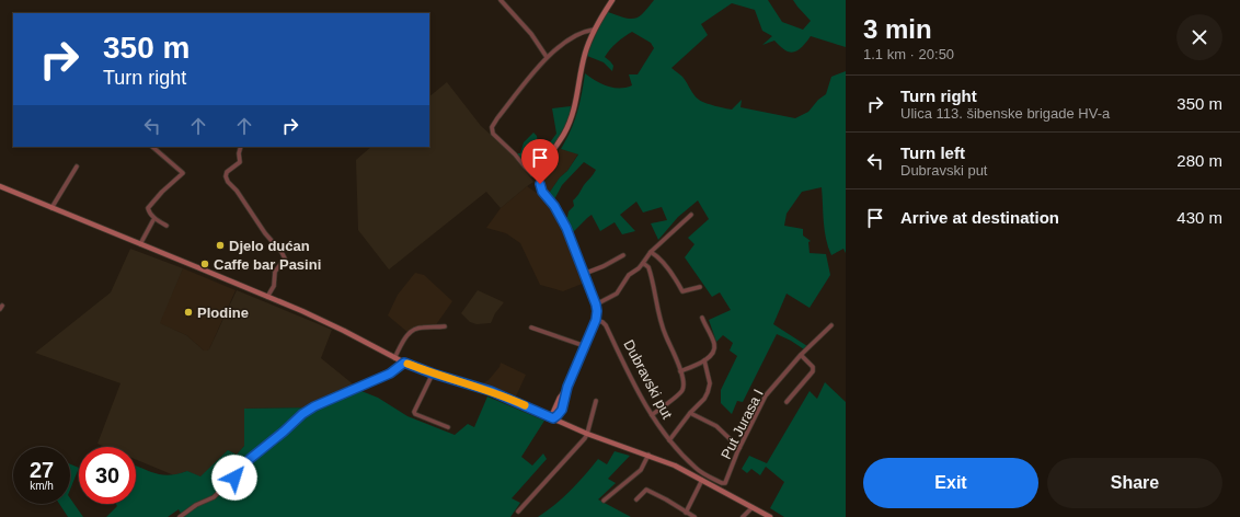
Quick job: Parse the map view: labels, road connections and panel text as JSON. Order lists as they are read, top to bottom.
{
  "streets": {
    "street": ["Dubravski put", "Put Jurasa I"]
  },
  "crossings": [
    ["Dubravski put", "Put Jurasa I"]
  ],
  "places": ["Djelo dućan", "Caffe bar Pasini", "Plodine"],
  "page": {
    "heading": ["3 min", "1.1 km · 20:50"],
    "turn": ["350 m", "Turn right"],
    "list": [
      {
        "name": "Turn right",
        "note": "Ulica 113. šibenske brigade HV-a",
        "value": "350 m"
      },
      {
        "name": "Turn left",
        "note": "Dubravski put",
        "value": "280 m"
      },
      {
        "name": "Arrive at destination",
        "value": "430 m"
      }
    ],
    "speed": "27 km/h",
    "limit": "30",
    "buttons": ["Exit", "Share"]
  }
}
